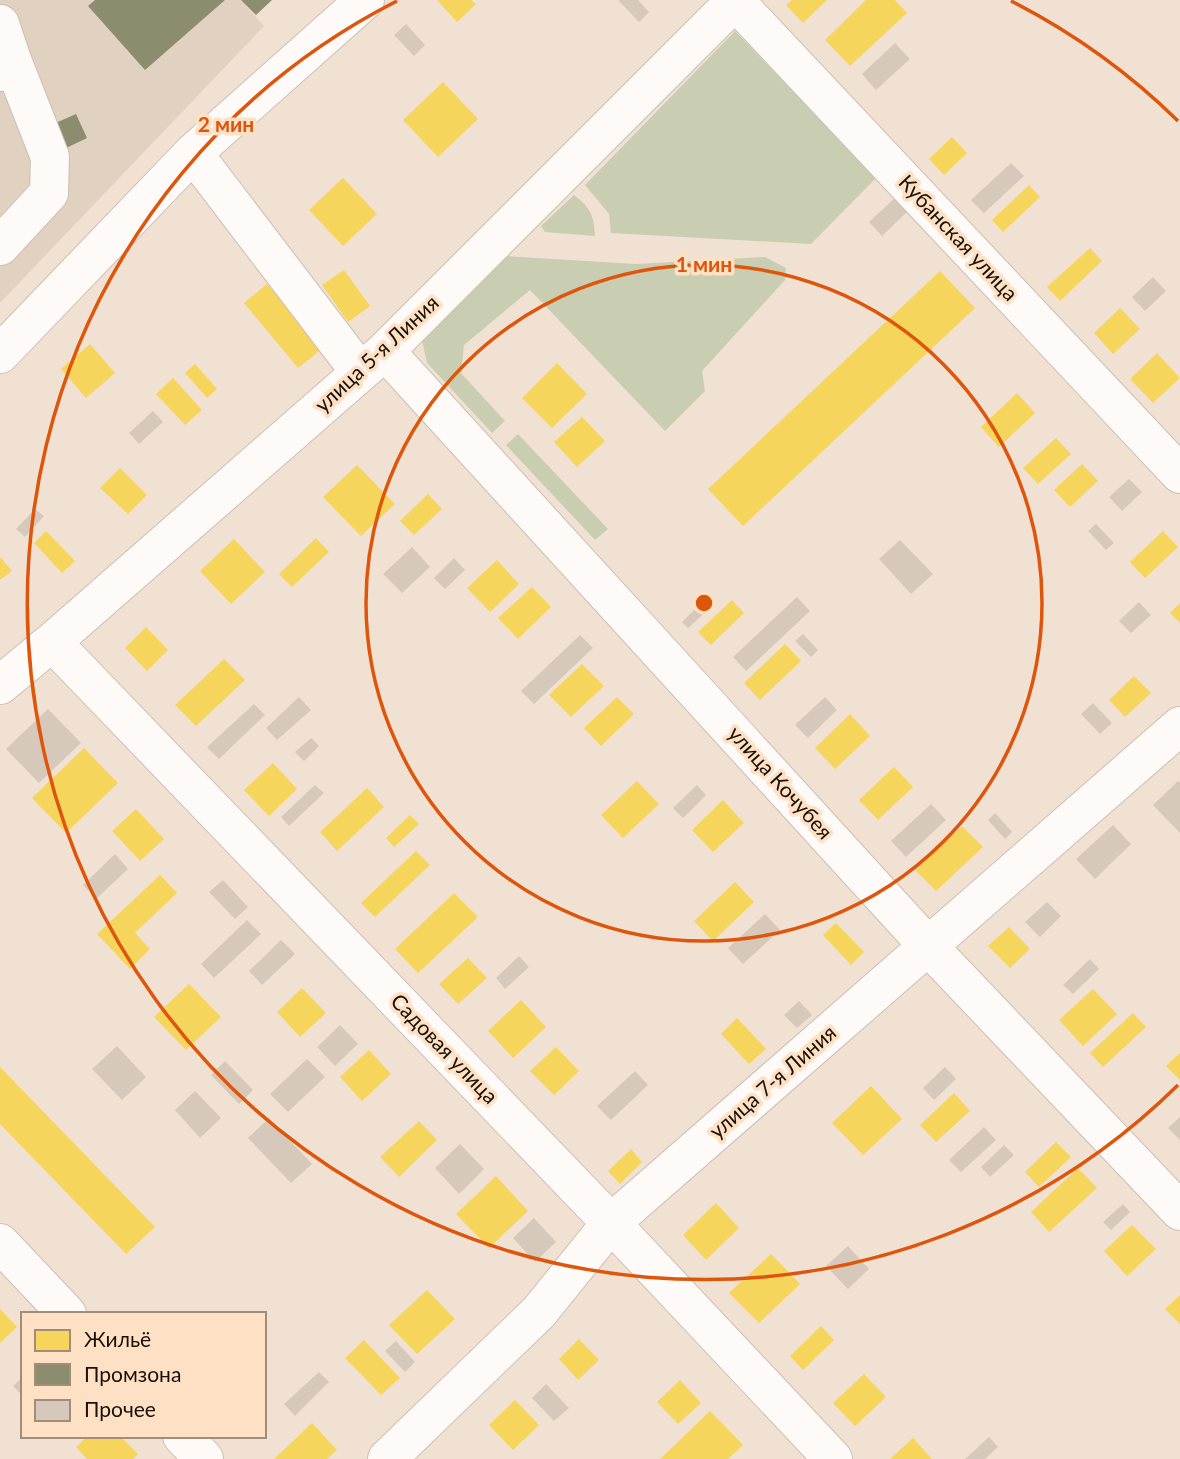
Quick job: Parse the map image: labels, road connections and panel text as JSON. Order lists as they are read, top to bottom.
{
  "streets": {
    "street": [
      "Кубанская улица",
      "улица 5-я Линия",
      "улица Кочубея",
      "Садовая улица",
      "улица 7-я Линия"
    ]
  },
  "crossings": [
    ["Кубанская улица", "улица 5-я Линия"],
    ["улица 5-я Линия", "улица Кочубея"],
    ["улица 5-я Линия", "Садовая улица"],
    ["улица Кочубея", "улица 7-я Линия"],
    ["Садовая улица", "улица 7-я Линия"]
  ],
  "legend": ["Жильё", "Промзона", "Прочее"],
  "rings": ["2 мин", "1 мин"]
}
